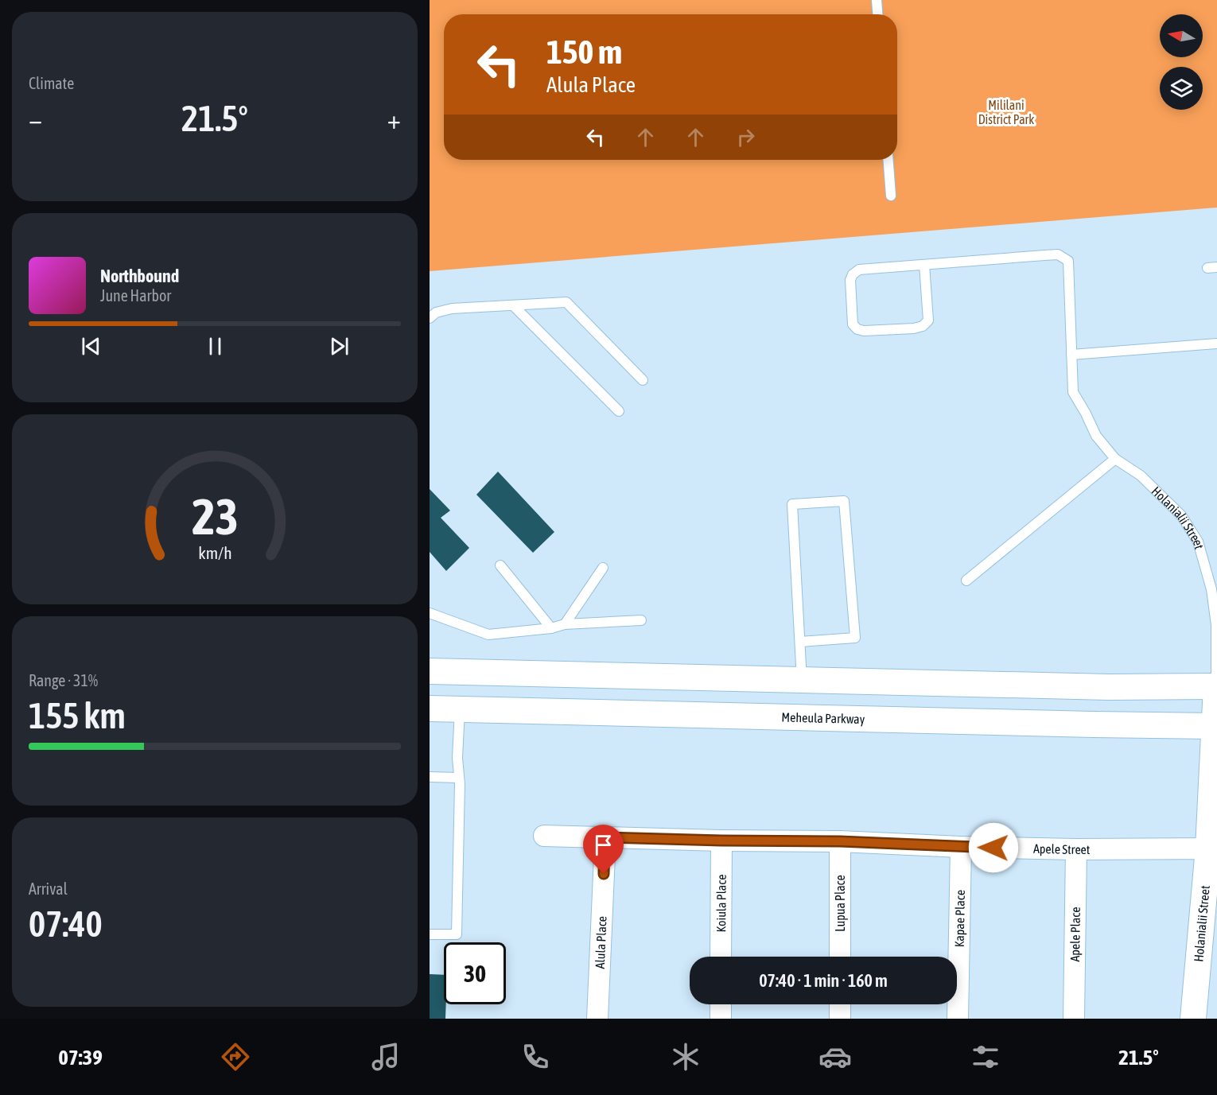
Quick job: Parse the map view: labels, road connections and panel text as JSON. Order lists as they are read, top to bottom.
{
  "streets": {
    "street": [
      "Holanialii Street",
      "Meheula Parkway",
      "Apele Street",
      "Koiula Place",
      "Lupua Place",
      "Kapae Place",
      "Apele Place",
      "Alula Place"
    ]
  },
  "crossings": [
    ["Holanialii Street", "Meheula Parkway"],
    ["Holanialii Street", "Apele Street"],
    ["Apele Street", "Koiula Place"],
    ["Apele Street", "Lupua Place"],
    ["Apele Street", "Kapae Place"],
    ["Apele Street", "Apele Place"],
    ["Apele Street", "Alula Place"]
  ],
  "parks": ["Mililani District Park"],
  "north": "left",
  "page": {
    "tile": [
      "Climate",
      ["Range · 31%", "155 km"],
      ["Arrival", "07:40"]
    ],
    "turn": ["150 m", "Alula Place"],
    "heat": ["−", "21.5°", "+"],
    "song": ["Northbound", "June Harbor"],
    "limit": "30",
    "trip": "07:40 · 1 min · 160 m",
    "tabs": ["07:39", "21.5°"],
    "gauge": ["23", "km/h"]
  }
}
